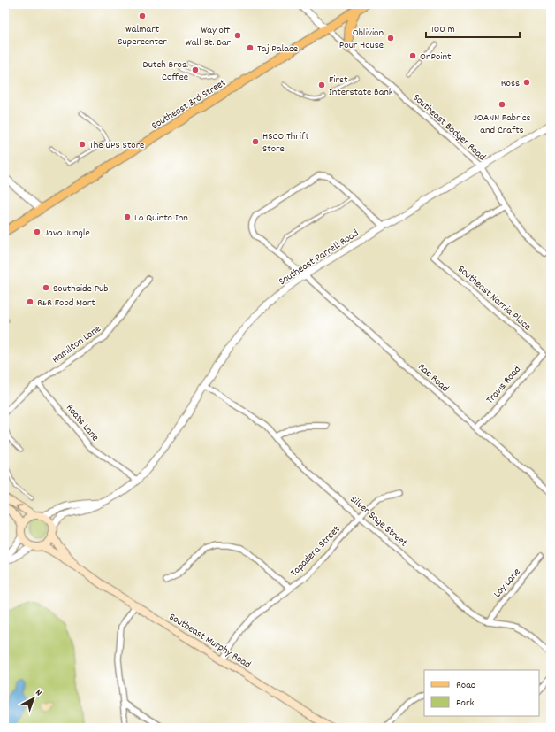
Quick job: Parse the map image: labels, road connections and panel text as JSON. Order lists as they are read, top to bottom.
{
  "streets": {
    "main road": ["Southeast 3rd Street", "Southeast Murphy Road"],
    "street": [
      "Southeast Badger Road",
      "Southeast Parrell Road",
      "Southeast Narnia Place",
      "Hamilton Lane",
      "Rae Road",
      "Travis Road",
      "Roats Lane",
      "Silver Sage Street",
      "Tapadera Street",
      "Loy Lane"
    ]
  },
  "crossings": [
    ["Southeast 3rd Street", "Southeast Badger Road"],
    ["Southeast Badger Road", "Southeast Parrell Road"],
    ["Southeast Badger Road", "Southeast Narnia Place"],
    ["Southeast Parrell Road", "Rae Road"],
    ["Southeast Parrell Road", "Roats Lane"],
    ["Southeast Parrell Road", "Silver Sage Street"],
    ["Southeast Parrell Road", "Southeast Murphy Road"],
    ["Southeast Narnia Place", "Travis Road"],
    ["Hamilton Lane", "Roats Lane"],
    ["Rae Road", "Travis Road"],
    ["Silver Sage Street", "Tapadera Street"],
    ["Silver Sage Street", "Loy Lane"],
    ["Tapadera Street", "Southeast Murphy Road"]
  ],
  "places": [
    "Walmart Supercenter",
    "Way off Wall St. Bar",
    "Oblivion Pour House",
    "Taj Palace",
    "OnPoint",
    "Dutch Bros. Coffee",
    "Ross",
    "First Interstate Bank",
    "JOANN Fabrics and Crafts",
    "HSCO Thrift Store",
    "The UPS Store",
    "La Quinta Inn",
    "Java Jungle",
    "Southside Pub",
    "R&R Food Mart"
  ],
  "legend": ["Road", "Park"],
  "scale_bar": "100 m",
  "north": "top right"
}
